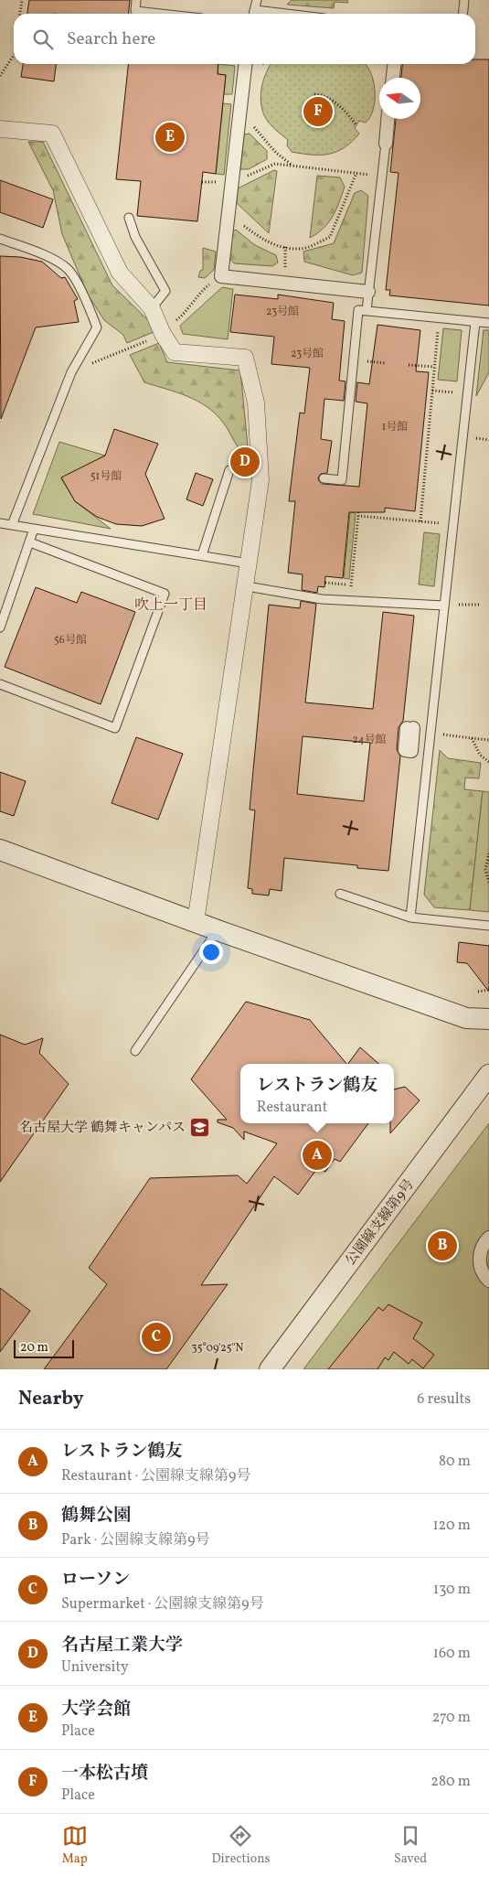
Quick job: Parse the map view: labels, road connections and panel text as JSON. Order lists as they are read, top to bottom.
{
  "streets": {
    "street": ["公園線支線第9号"]
  },
  "districts": ["吹上一丁目"],
  "places": {
    "school or university": ["名古屋大学 鶴舞キャンパス"]
  },
  "house_numbers": [
    "23号館",
    "23号館",
    "1号館",
    "51号館",
    "56号館",
    "24号館"
  ],
  "scale_bar": "20 m",
  "north": "left",
  "page": {
    "search": "Search here",
    "pins": [
      "F",
      "E",
      "D",
      "A",
      "B",
      "C"
    ],
    "popup": ["レストラン鶴友", "Restaurant"],
    "scale": "20 m",
    "heading": ["Nearby", "6 results"],
    "list": [
      {
        "mark": "A",
        "name": "レストラン鶴友",
        "note": "Restaurant · 公園線支線第9号",
        "value": "80 m"
      },
      {
        "mark": "B",
        "name": "鶴舞公園",
        "note": "Park · 公園線支線第9号",
        "value": "120 m"
      },
      {
        "mark": "C",
        "name": "ローソン",
        "note": "Supermarket · 公園線支線第9号",
        "value": "130 m"
      },
      {
        "mark": "D",
        "name": "名古屋工業大学",
        "note": "University",
        "value": "160 m"
      },
      {
        "mark": "E",
        "name": "大学会館",
        "note": "Place",
        "value": "270 m"
      },
      {
        "mark": "F",
        "name": "一本松古墳",
        "note": "Place",
        "value": "280 m"
      }
    ],
    "nav": ["Map", "Directions", "Saved"]
  },
  "coordinates": ["35°09'25\"N"]
}
